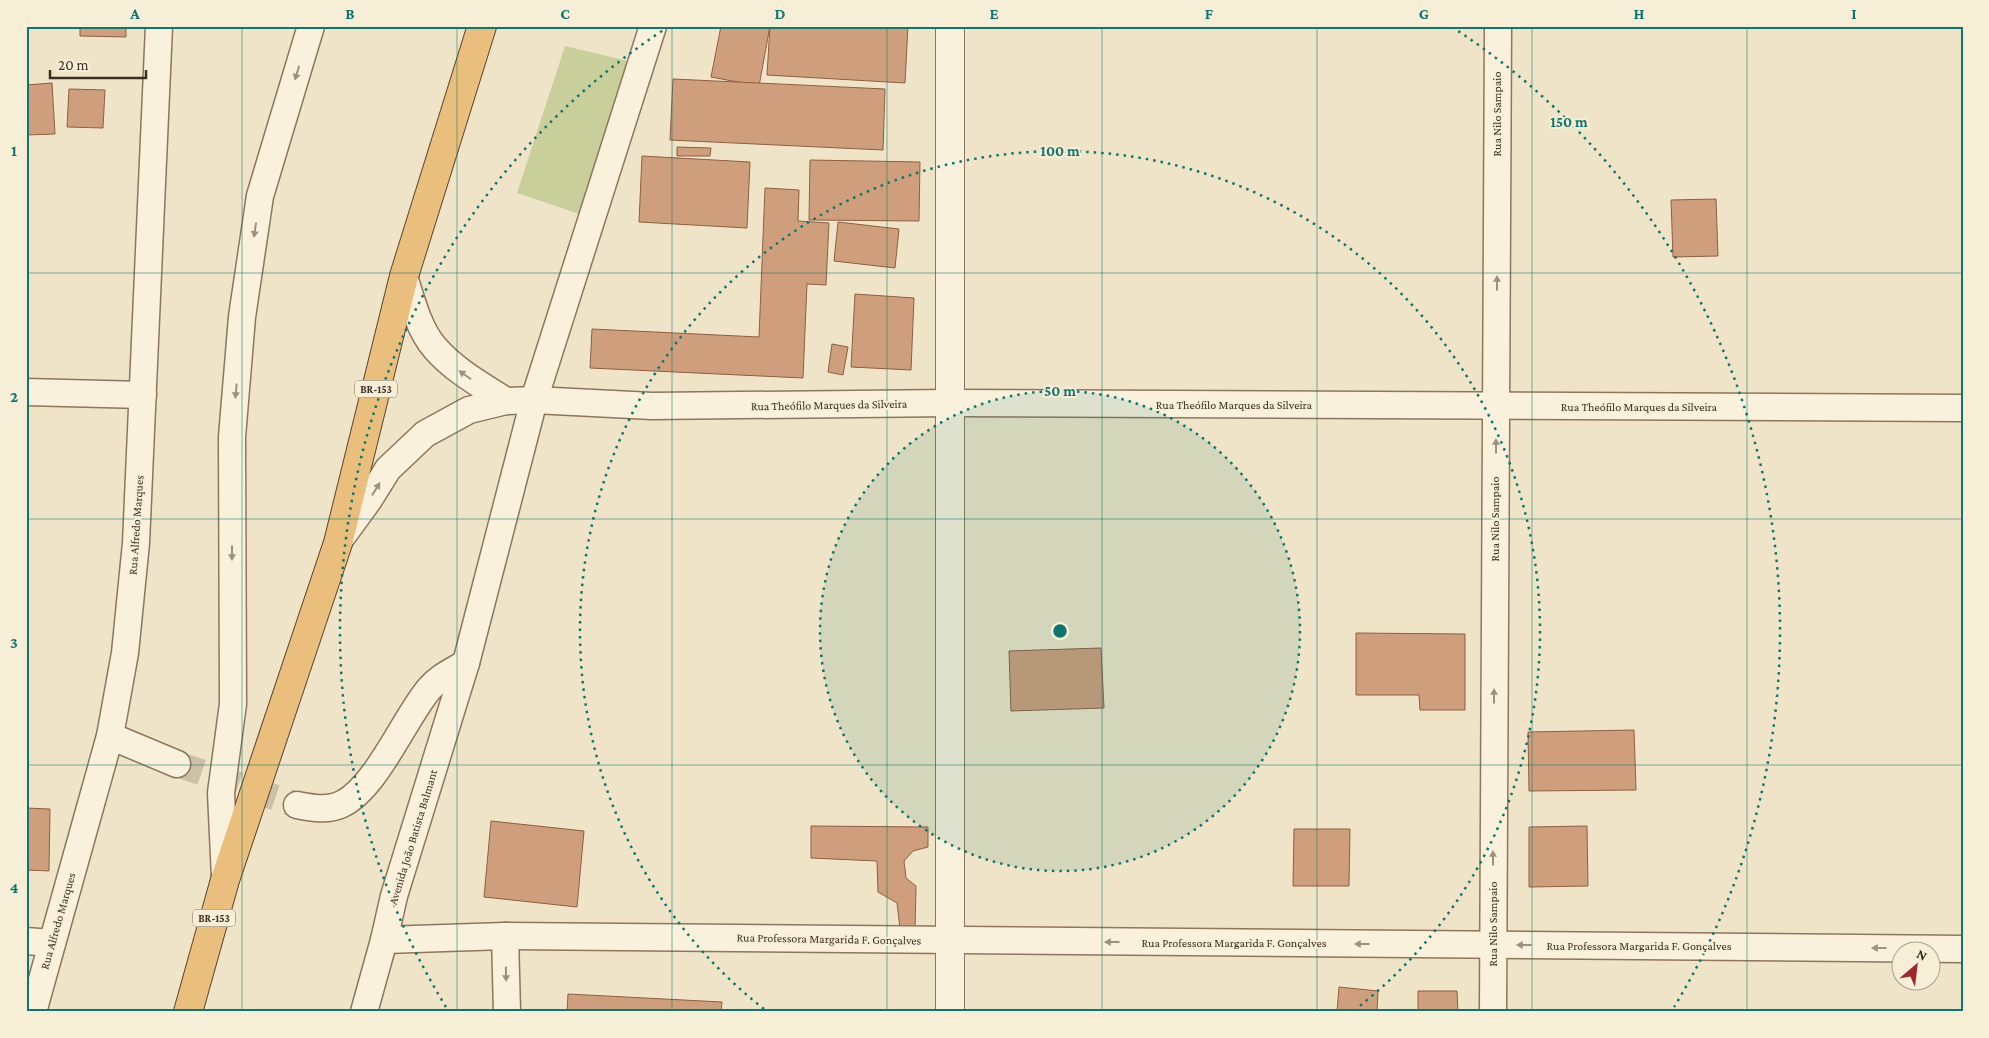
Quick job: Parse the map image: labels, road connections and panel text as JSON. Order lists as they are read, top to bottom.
{
  "streets": {
    "highway": ["BR-153"],
    "street": [
      "Rua Nilo Sampaio",
      "Rua Theófilo Marques da Silveira",
      "Rua Alfredo Marques",
      "Avenida João Batista Balmant",
      "Rua Professora Margarida F. Gonçalves"
    ]
  },
  "crossings": [
    ["Rua Nilo Sampaio", "Rua Theófilo Marques da Silveira"],
    ["Rua Nilo Sampaio", "Rua Professora Margarida F. Gonçalves"],
    ["BR-153", "Rua Theófilo Marques da Silveira"],
    ["Rua Theófilo Marques da Silveira", "Avenida João Batista Balmant"],
    ["Avenida João Batista Balmant", "Rua Professora Margarida F. Gonçalves"]
  ],
  "one_way": ["Rua Nilo Sampaio", "Rua Professora Margarida F. Gonçalves"],
  "scale_bar": "20 m",
  "north": "top right",
  "grid": {
    "columns": [
      "A",
      "B",
      "C",
      "D",
      "E",
      "F",
      "G",
      "H",
      "I"
    ],
    "rows": [
      "1",
      "2",
      "3",
      "4"
    ]
  },
  "rings": ["150 m", "100 m", "50 m"]
}
